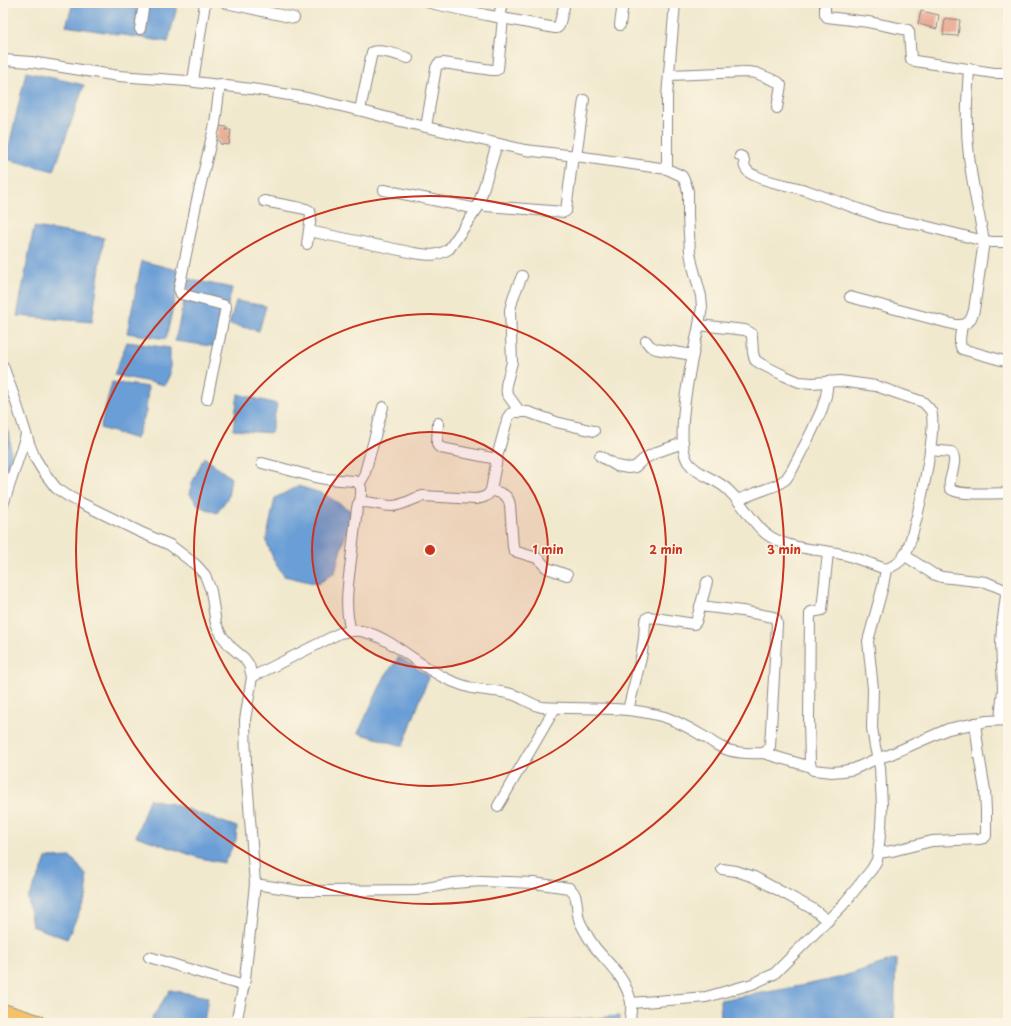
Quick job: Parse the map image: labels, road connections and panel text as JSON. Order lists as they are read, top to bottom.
{
  "rings": ["1 min", "2 min", "3 min"]
}
